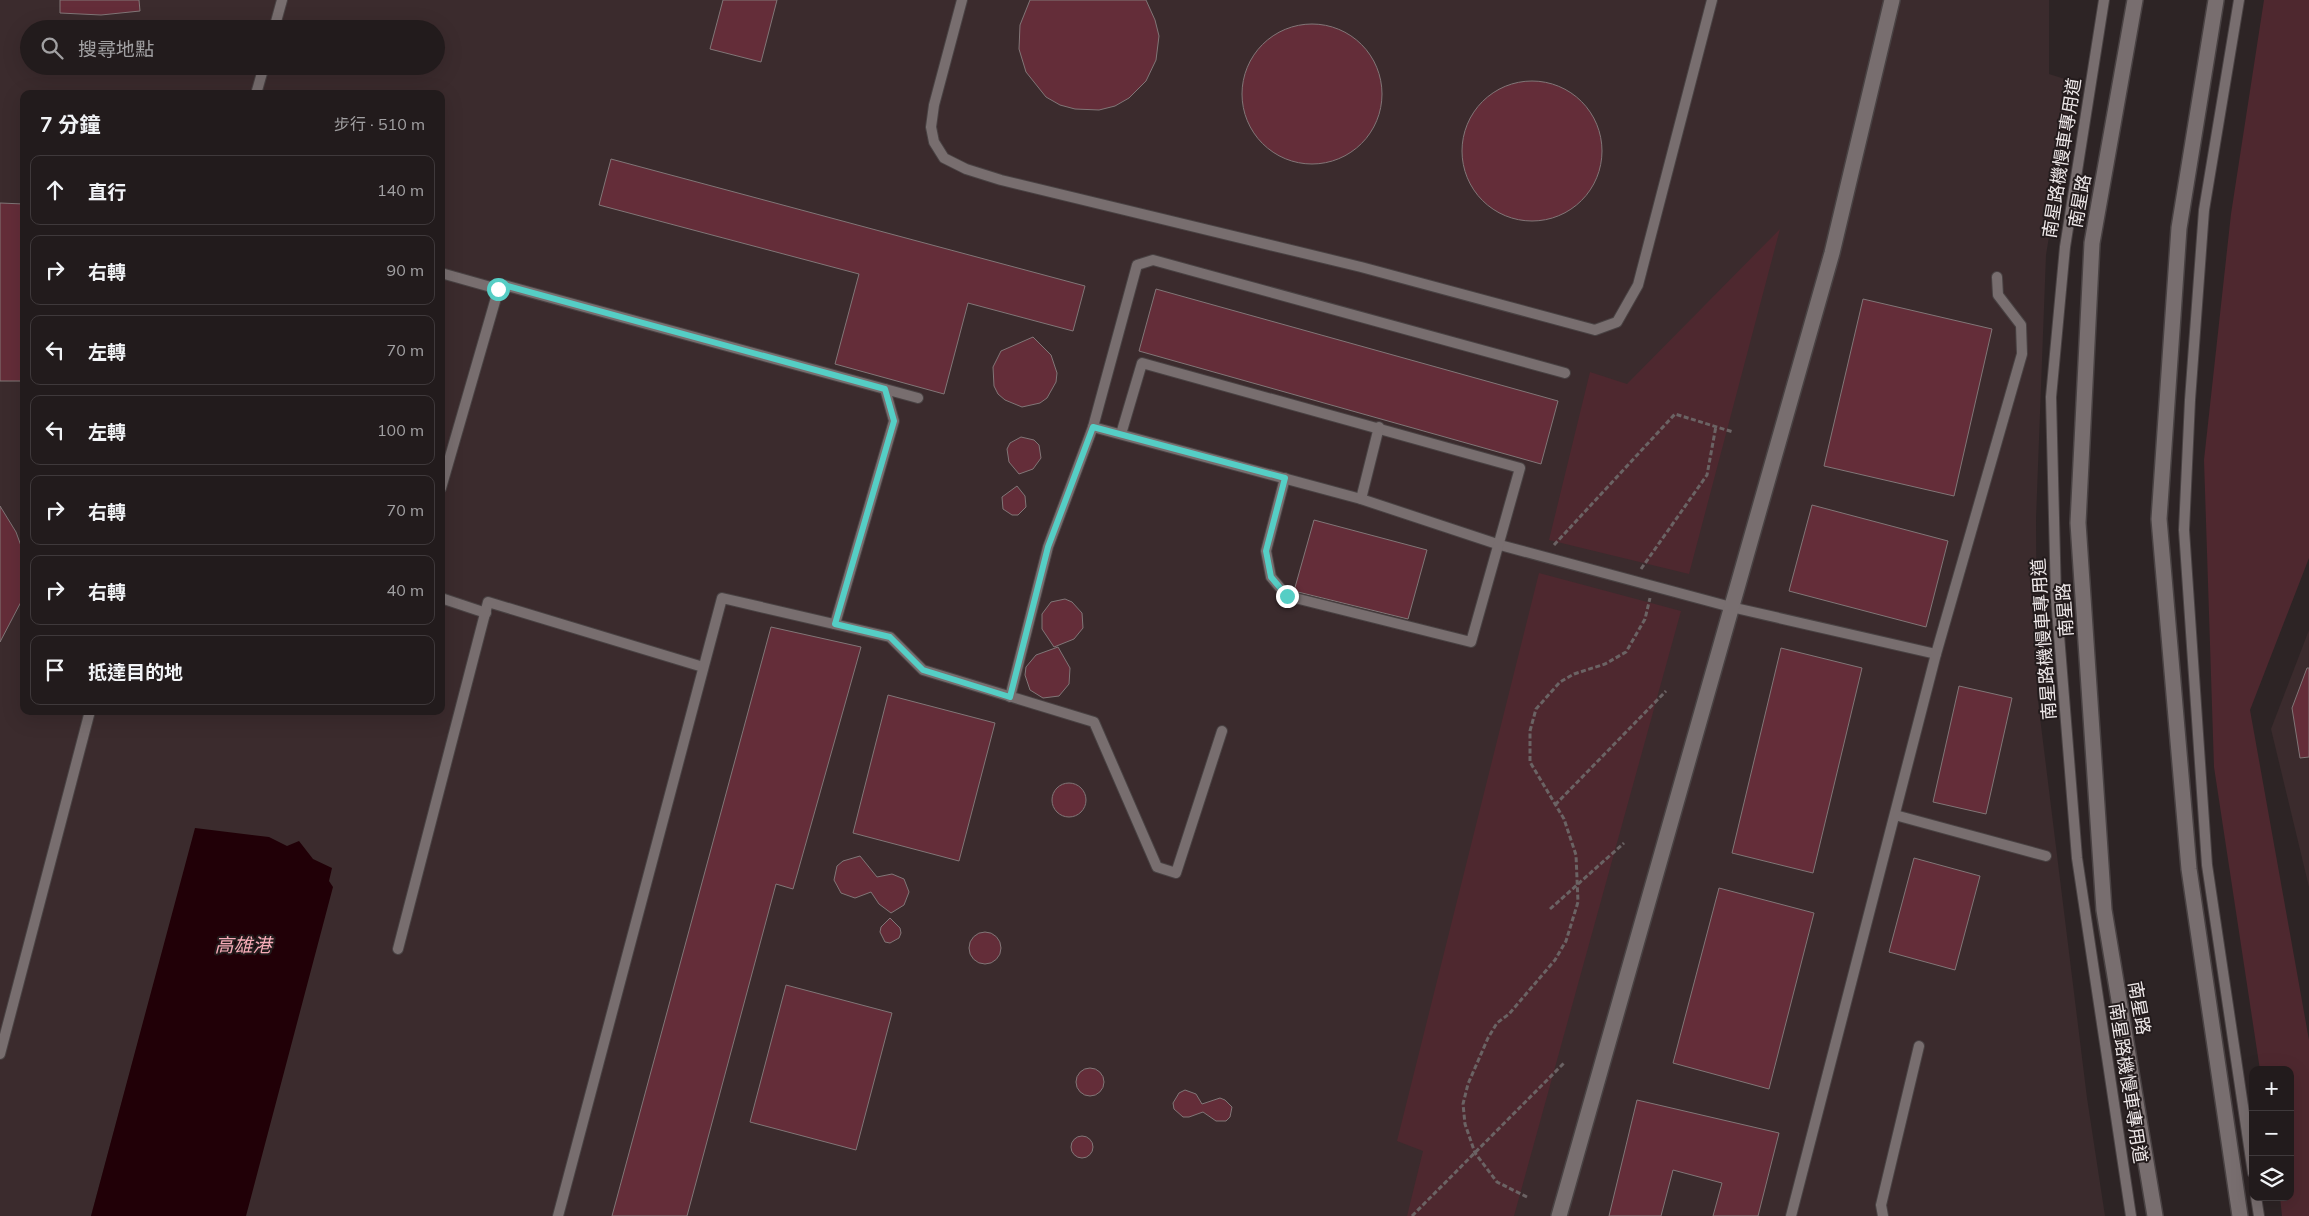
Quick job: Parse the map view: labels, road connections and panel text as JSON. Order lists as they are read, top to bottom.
{
  "streets": {
    "street": ["南星路"],
    "lane": ["南星路機慢車專用道"]
  },
  "water": ["高雄港"],
  "page": {
    "search": "搜尋地點",
    "heading": ["7 分鐘", "步行 · 510 m"],
    "list": [
      ["直行", "140 m"],
      ["右轉", "90 m"],
      ["左轉", "70 m"],
      ["左轉", "100 m"],
      ["右轉", "70 m"],
      ["右轉", "40 m"],
      "抵達目的地"
    ],
    "map_buttons": ["+", "−"]
  }
}
